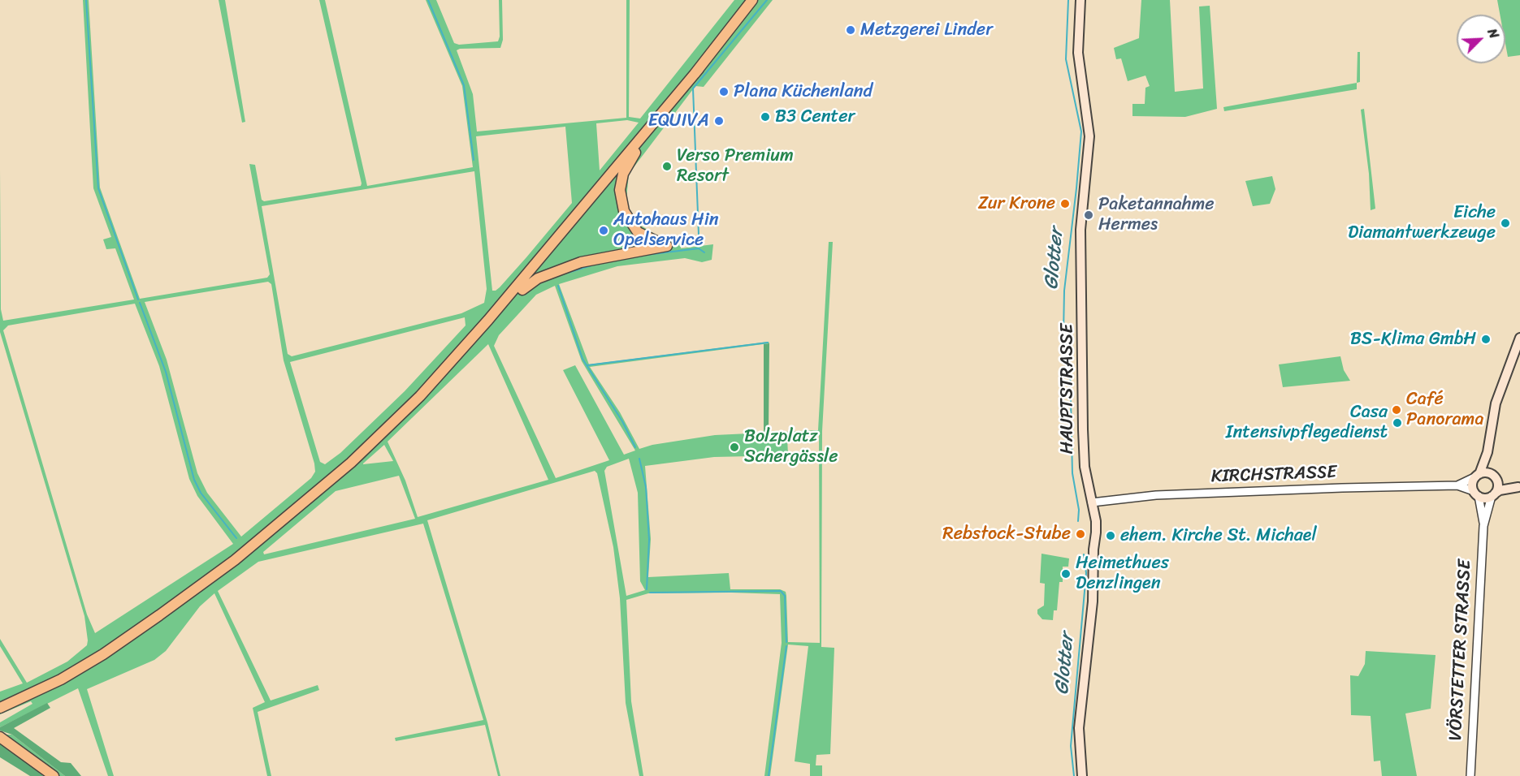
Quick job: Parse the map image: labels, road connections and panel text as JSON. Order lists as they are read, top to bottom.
{
  "streets": {
    "main road": ["HAUPTSTRASSE"],
    "street": ["KIRCHSTRASSE", "VÖRSTETTER STRASSE"]
  },
  "crossings": [
    ["HAUPTSTRASSE", "KIRCHSTRASSE"],
    ["KIRCHSTRASSE", "VÖRSTETTER STRASSE"]
  ],
  "water": ["Glotter"],
  "places": [
    "Metzgerei Linder",
    "Plana Küchenland",
    "B3 Center",
    "EQUIVA",
    "Verso Premium Resort",
    "Zur Krone",
    "Paketannahme Hermes",
    "Eiche Diamantwerkzeuge",
    "Autohaus Hin Opelservice",
    "BS-Klima GmbH",
    "Café Panorama",
    "Casa Intensivpflegedienst",
    "Bolzplatz Schergässle",
    "Rebstock-Stube",
    "ehem. Kirche St. Michael",
    "Heimethues Denzlingen"
  ],
  "north": "top right"
}
